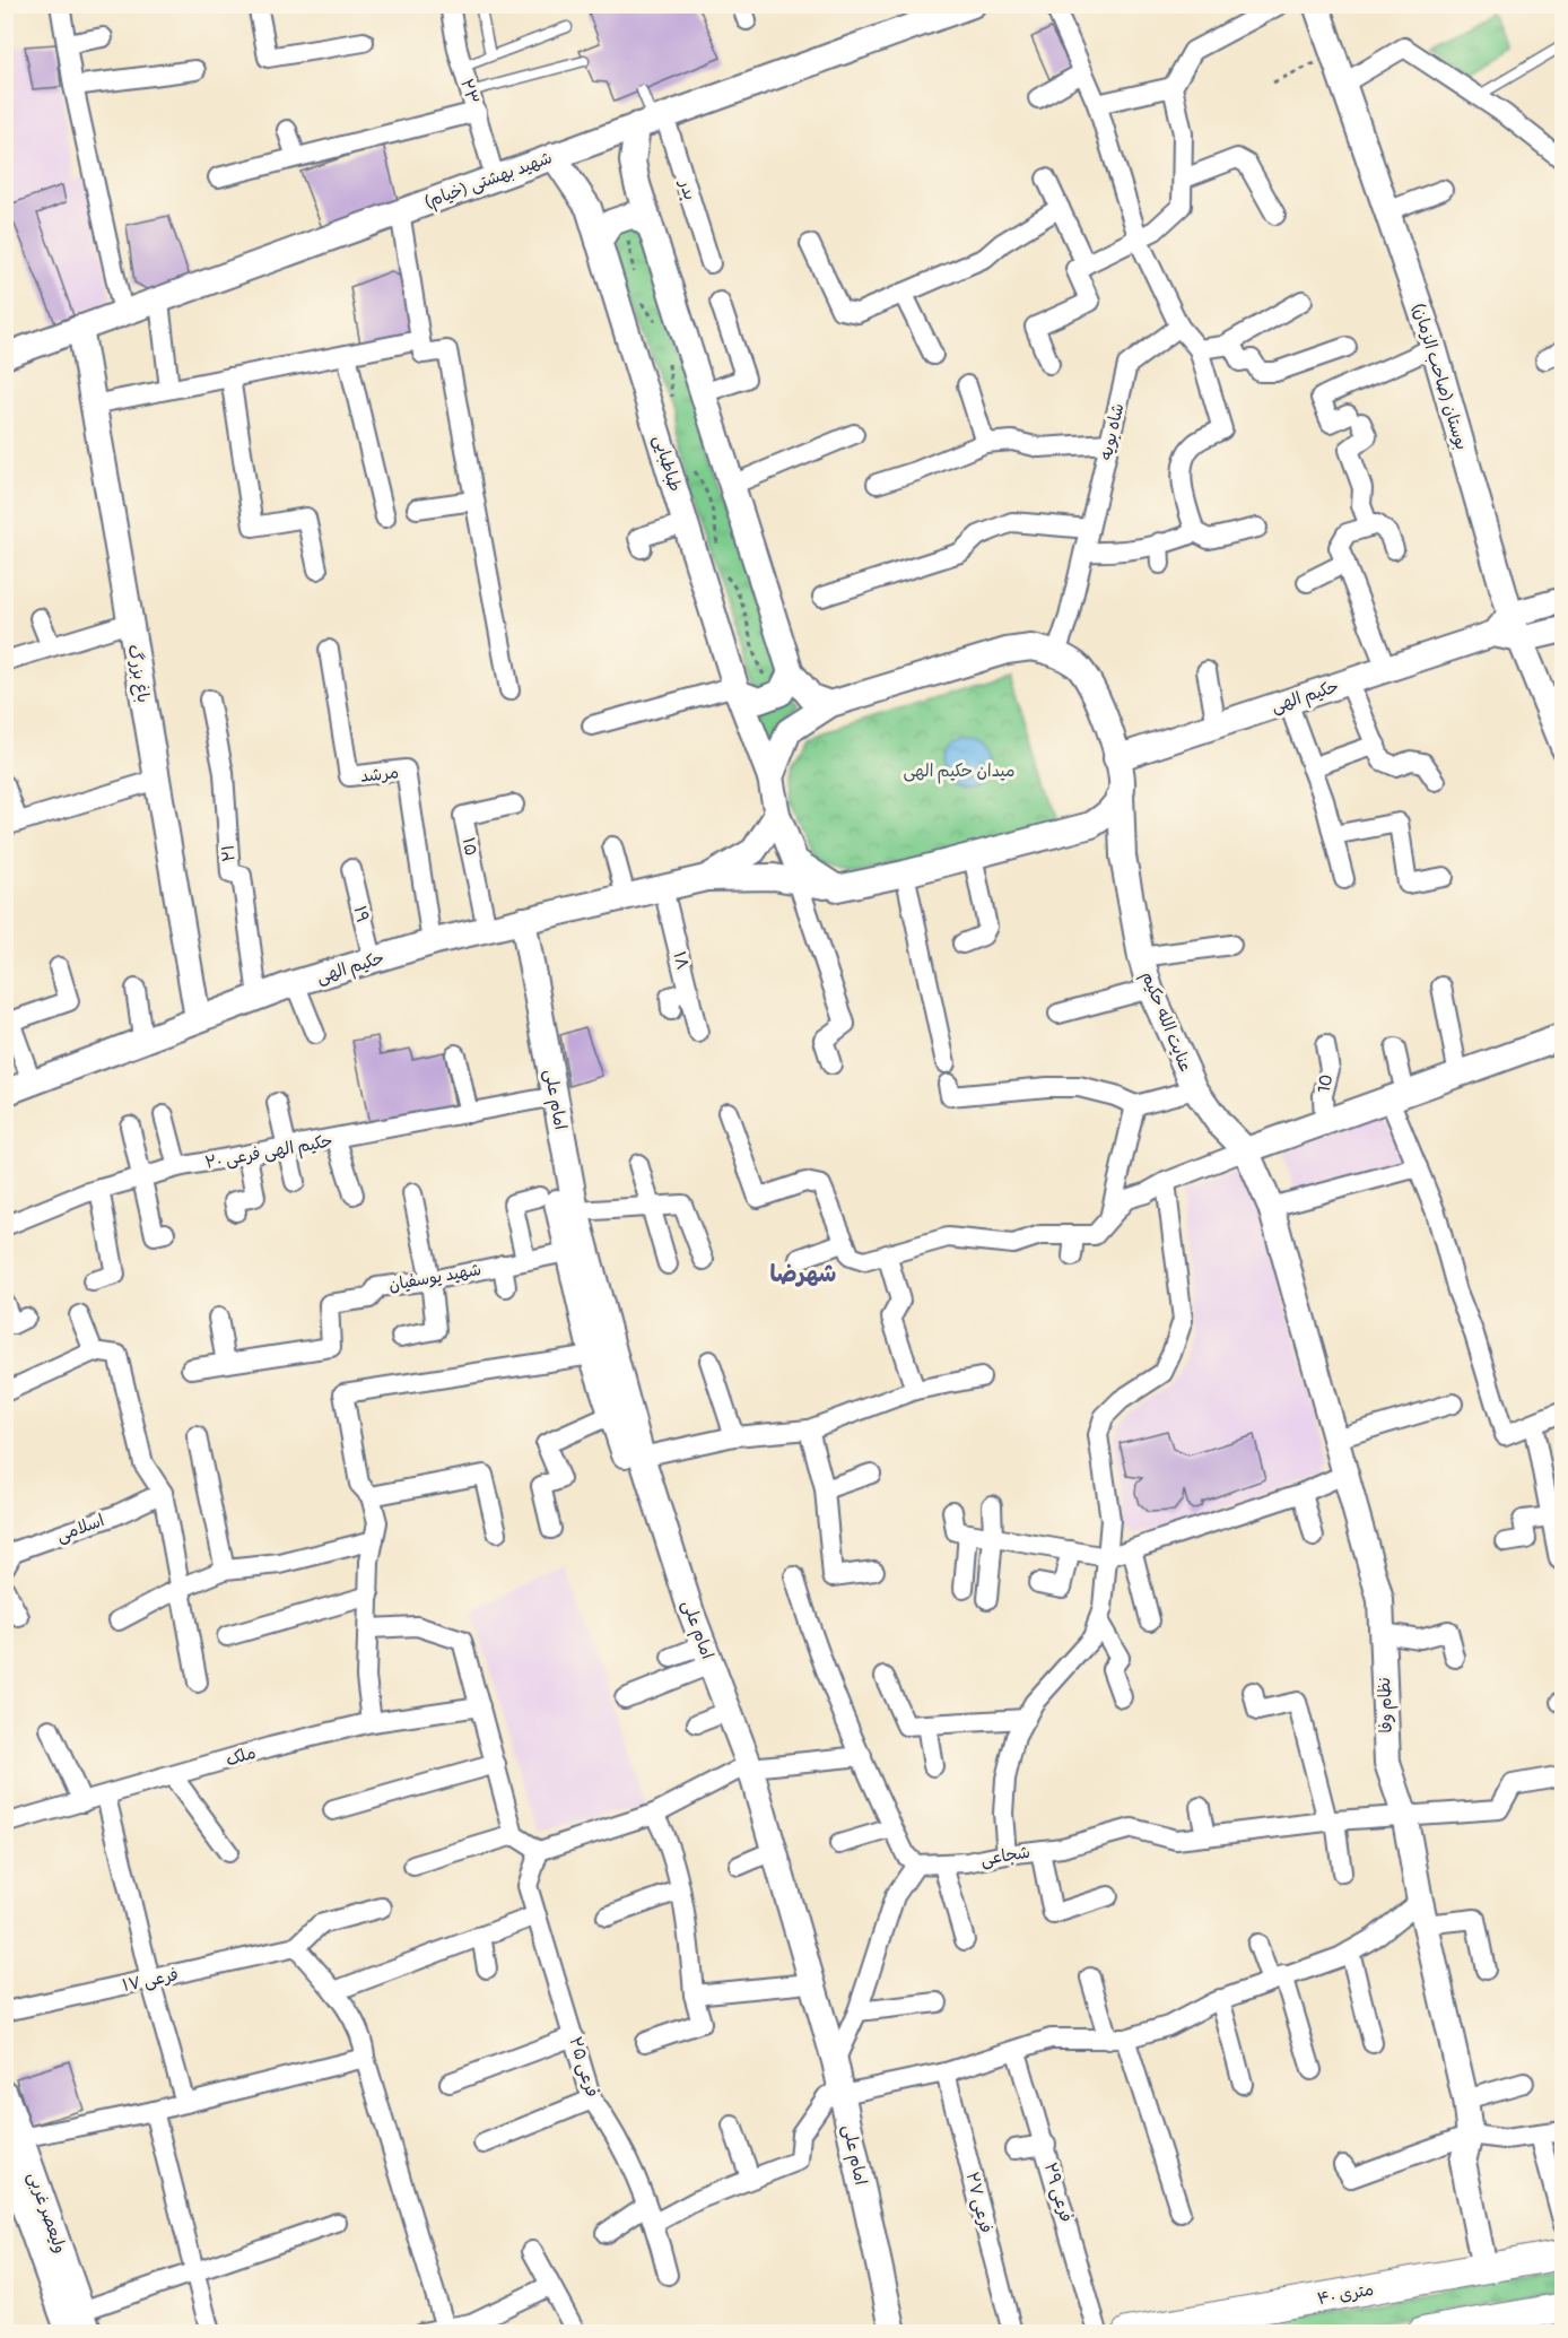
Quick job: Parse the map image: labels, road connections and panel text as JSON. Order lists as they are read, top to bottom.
{
  "streets": {
    "main road": [
      "شهید بهشتی (خیام)",
      "بوستان (صاحب الزمان)",
      "طباطبایی",
      "باغ بزرگ",
      "حکیم الهی",
      "عنایت الله حکیم",
      "امام علی",
      "نظام وفا",
      "ولیعصر غربی",
      "۴۰ متری"
    ],
    "street": [
      "۲۳",
      "بدر",
      "شاه بویه",
      "مرشد",
      "۱۵",
      "۲۱",
      "۱۹",
      "۱۸",
      "10",
      "حکیم الهی فرعی ۲۰",
      "شهید یوسفیان",
      "اسلامی",
      "ملک",
      "شجاعی",
      "فرعی ۱۷",
      "فرعی ۲۵",
      "فرعی ۲۹",
      "فرعی ۲۷"
    ]
  },
  "crossings": [
    ["۲۳", "شهید بهشتی (خیام)"],
    ["شهید بهشتی (خیام)", "بدر"],
    ["شهید بهشتی (خیام)", "طباطبایی"],
    ["شهید بهشتی (خیام)", "باغ بزرگ"],
    ["باغ بزرگ", "حکیم الهی"],
    ["حکیم الهی", "مرشد"],
    ["حکیم الهی", "۱۵"],
    ["حکیم الهی", "۲۱"],
    ["حکیم الهی", "۱۹"],
    ["حکیم الهی", "۱۸"],
    ["حکیم الهی", "امام علی"],
    ["۱۵", "امام علی"],
    ["عنایت الله حکیم", "نظام وفا"],
    ["نظام وفا", "شجاعی"],
    ["نظام وفا", "۴۰ متری"]
  ],
  "districts": ["شهرضا"],
  "parks": ["میدان حکیم الهی"]
}
